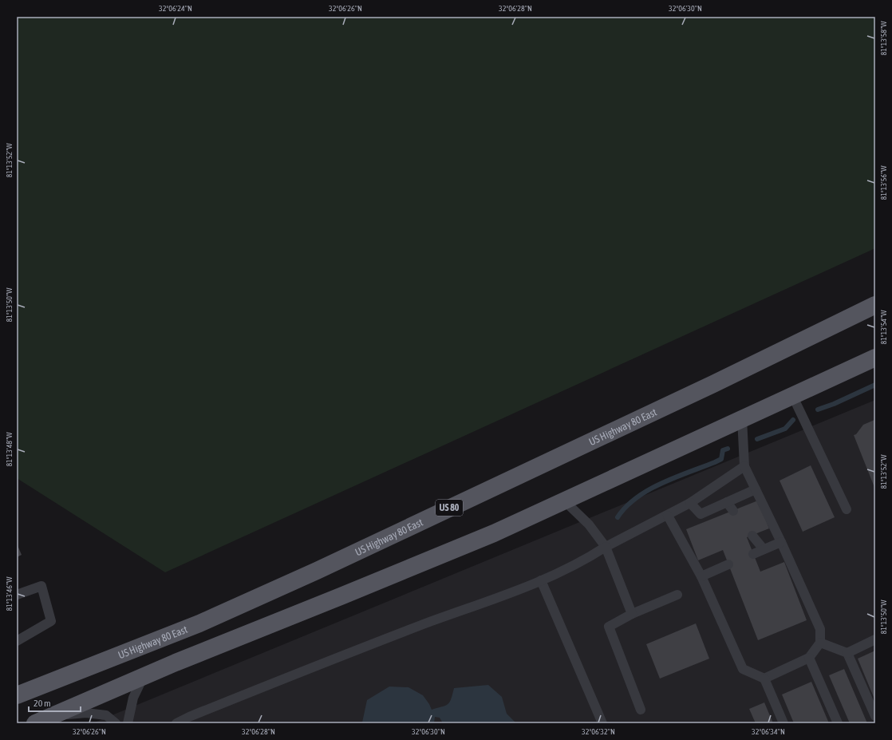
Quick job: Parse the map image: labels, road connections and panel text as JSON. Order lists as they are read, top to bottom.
{
  "streets": {
    "main road": ["US Highway 80 East", "US 80"]
  },
  "scale_bar": "20 m",
  "coordinates": [
    "32°06'24\"N",
    "32°06'26\"N",
    "32°06'28\"N",
    "32°06'30\"N",
    "81°13'58\"W",
    "81°13'52\"W",
    "81°13'56\"W",
    "81°13'50\"W",
    "81°13'54\"W",
    "81°13'48\"W",
    "81°13'46\"W",
    "32°06'32\"N",
    "32°06'34\"N"
  ]
}
